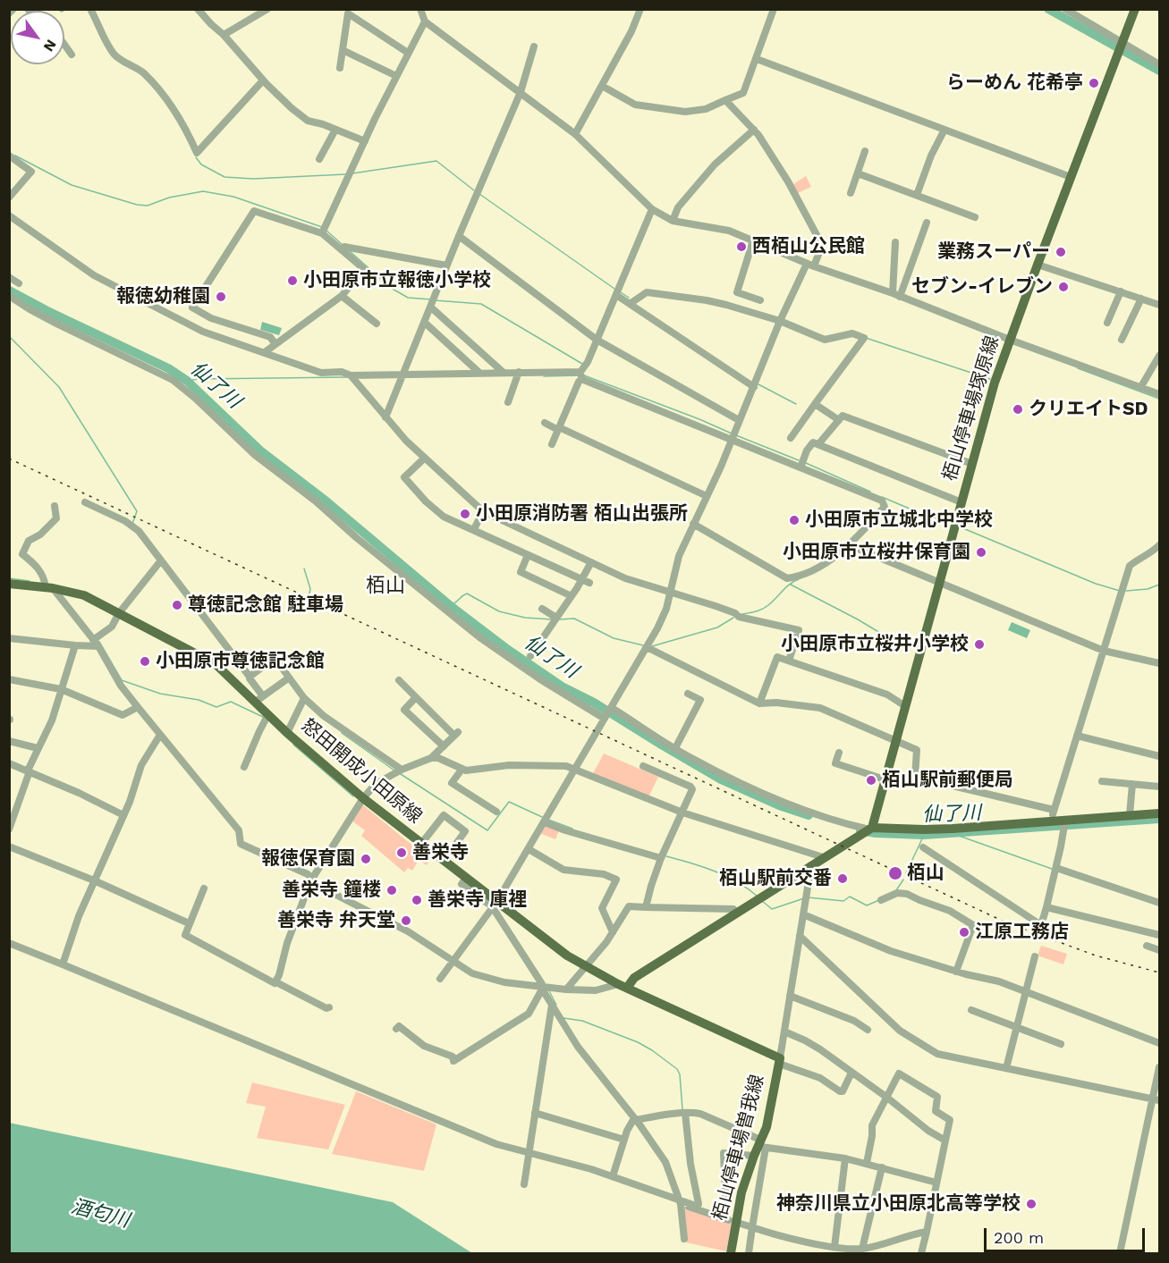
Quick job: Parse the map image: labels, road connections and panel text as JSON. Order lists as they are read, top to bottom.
{
  "streets": {
    "main road": ["栢山停車場塚原線", "怒田開成小田原線", "栢山停車場曽我線"]
  },
  "crossings": [
    ["怒田開成小田原線", "栢山停車場曽我線"]
  ],
  "districts": ["栢山"],
  "water": ["仙了川", "酒匂川"],
  "places": [
    "らーめん 花希亭",
    "西栢山公民館",
    "業務スーパー",
    "小田原市立報徳小学校",
    "セブン-イレブン",
    "報徳幼稚園",
    "クリエイトSD",
    "小田原消防署 栢山出張所",
    "小田原市立城北中学校",
    "小田原市立桜井保育園",
    "尊徳記念館 駐車場",
    "小田原市立桜井小学校",
    "小田原市尊徳記念館",
    "栢山駅前郵便局",
    "善栄寺",
    "報徳保育園",
    "栢山",
    "栢山駅前交番",
    "善栄寺 鐘楼",
    "善栄寺 庫裡",
    "善栄寺 弁天堂",
    "江原工務店",
    "神奈川県立小田原北高等学校"
  ],
  "scale_bar": "200 m",
  "north": "bottom right"
}
